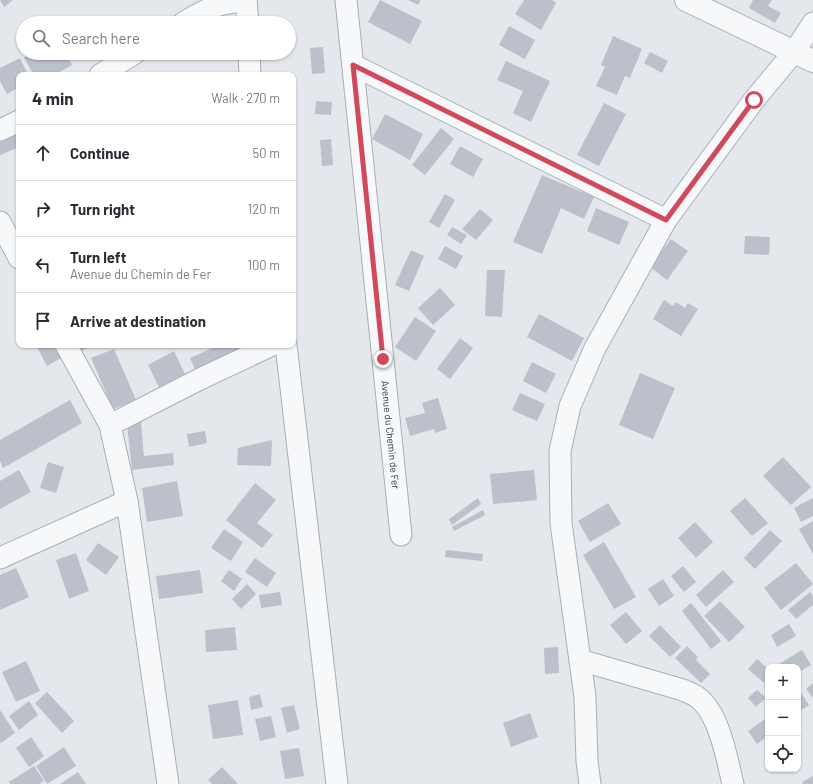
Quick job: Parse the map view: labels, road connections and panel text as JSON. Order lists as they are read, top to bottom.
{
  "streets": {
    "street": ["Avenue du Chemin de Fer"]
  },
  "page": {
    "search": "Search here",
    "heading": ["4 min", "Walk · 270 m"],
    "list": [
      ["Continue", "50 m"],
      ["Turn right", "120 m"],
      ["Turn left", "Avenue du Chemin de Fer", "100 m"],
      "Arrive at destination"
    ],
    "map_buttons": ["+", "−"]
  }
}
